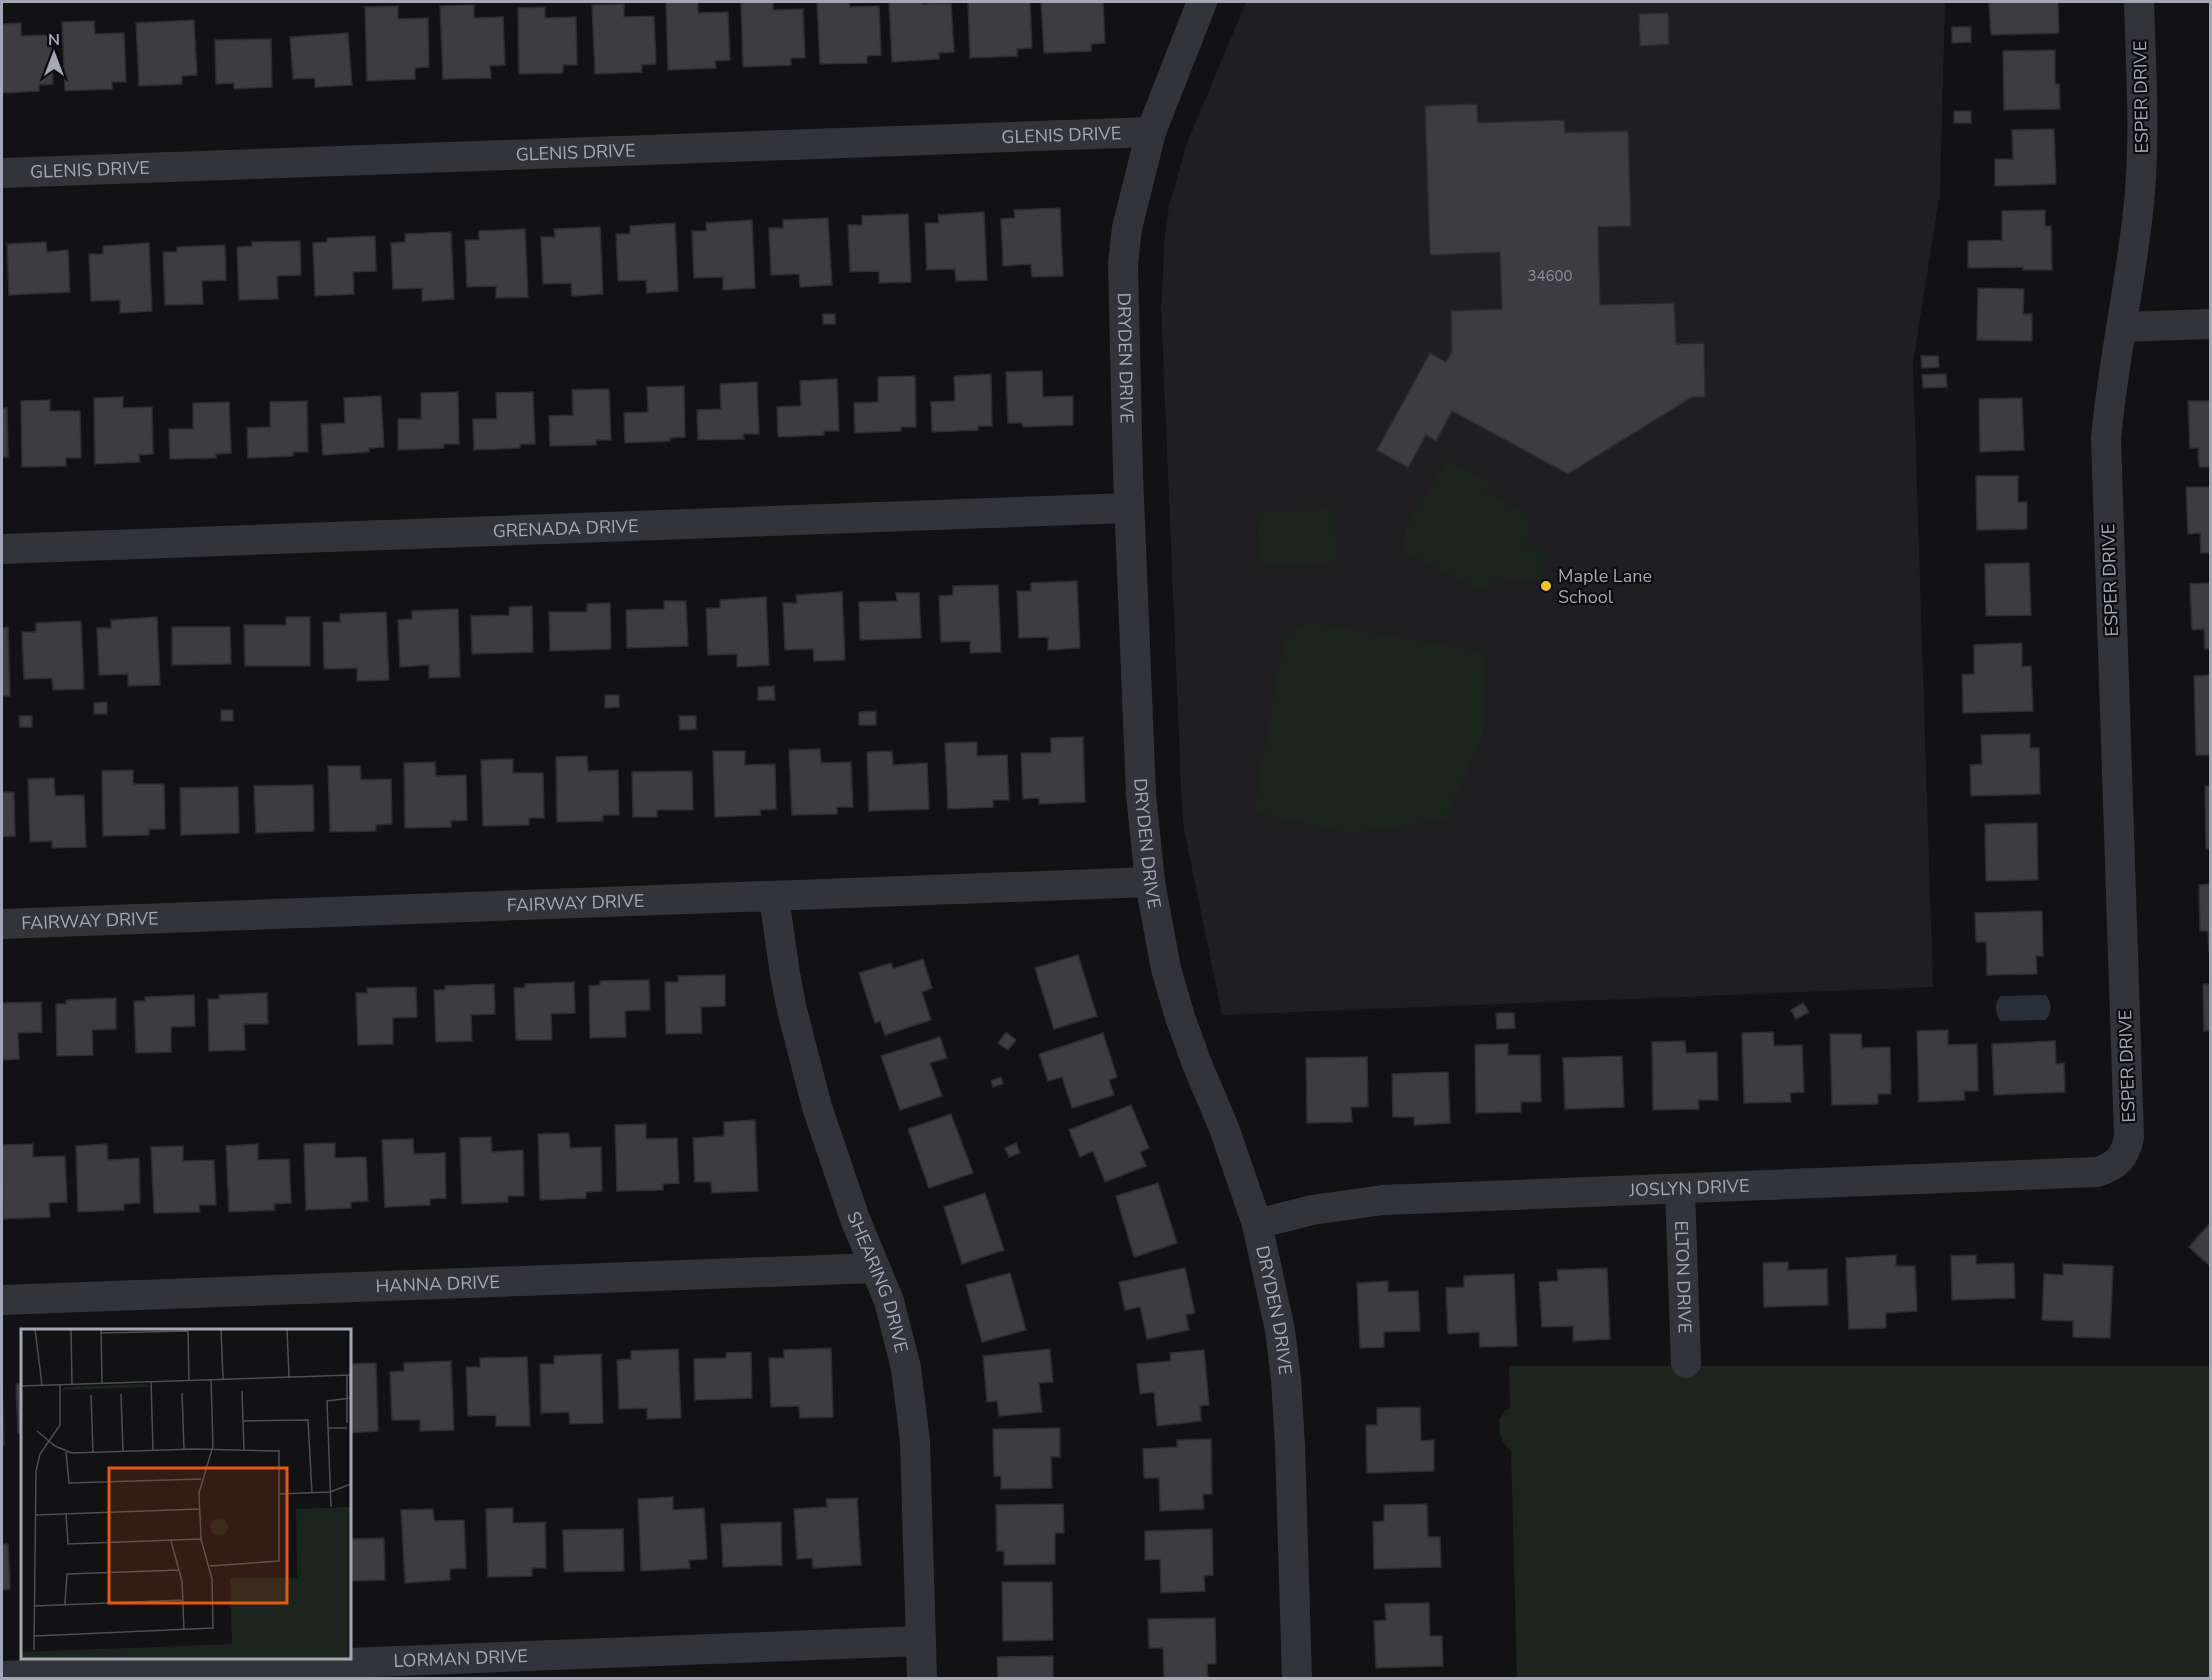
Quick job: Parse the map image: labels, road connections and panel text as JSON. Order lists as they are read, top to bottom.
{
  "streets": {
    "street": [
      "ESPER DRIVE",
      "GLENIS DRIVE",
      "DRYDEN DRIVE",
      "GRENADA DRIVE",
      "FAIRWAY DRIVE",
      "JOSLYN DRIVE",
      "ELTON DRIVE",
      "SHEARING DRIVE",
      "HANNA DRIVE",
      "LORMAN DRIVE"
    ]
  },
  "crossings": [
    ["ESPER DRIVE", "JOSLYN DRIVE"],
    ["GLENIS DRIVE", "DRYDEN DRIVE"],
    ["DRYDEN DRIVE", "GRENADA DRIVE"],
    ["DRYDEN DRIVE", "FAIRWAY DRIVE"],
    ["DRYDEN DRIVE", "JOSLYN DRIVE"],
    ["FAIRWAY DRIVE", "SHEARING DRIVE"],
    ["JOSLYN DRIVE", "ELTON DRIVE"],
    ["SHEARING DRIVE", "HANNA DRIVE"],
    ["SHEARING DRIVE", "LORMAN DRIVE"]
  ],
  "places": ["Maple Lane School"],
  "house_numbers": ["34600"],
  "north": "top"
}
